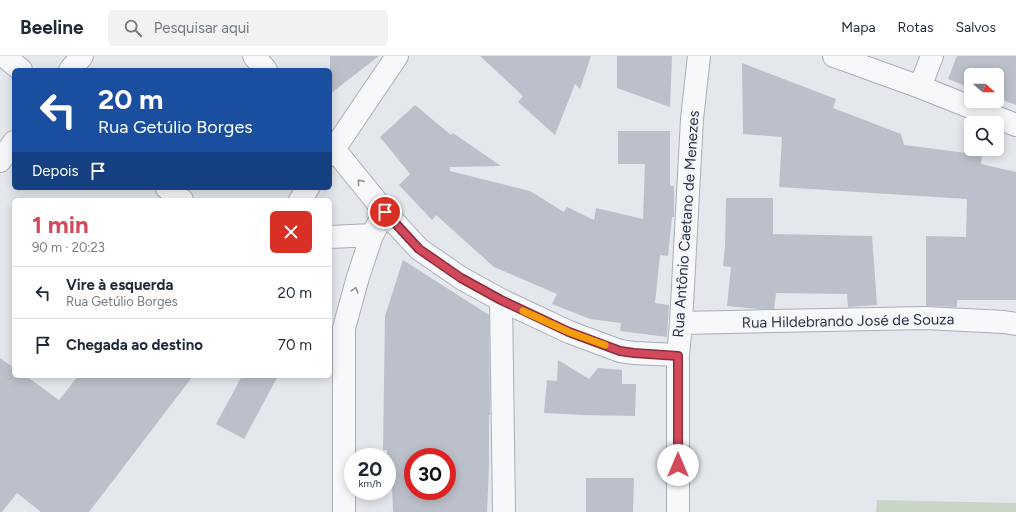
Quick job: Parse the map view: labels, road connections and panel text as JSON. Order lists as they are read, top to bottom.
{
  "streets": {
    "street": ["Rua Antônio Caetano de Menezes", "Rua Hildebrando José de Souza"]
  },
  "crossings": [
    ["Rua Antônio Caetano de Menezes", "Rua Hildebrando José de Souza"]
  ],
  "north": "right",
  "page": {
    "header": "Beeline",
    "search": "Pesquisar aqui",
    "nav": ["Mapa", "Rotas", "Salvos"],
    "turn": ["20 m", "Rua Getúlio Borges"],
    "then": "Depois",
    "heading": ["1 min", "90 m · 20:23"],
    "list": [
      {
        "name": "Vire à esquerda",
        "note": "Rua Getúlio Borges",
        "value": "20 m"
      },
      {
        "name": "Chegada ao destino",
        "value": "70 m"
      }
    ],
    "speed": "20 km/h",
    "limit": "30"
  }
}
